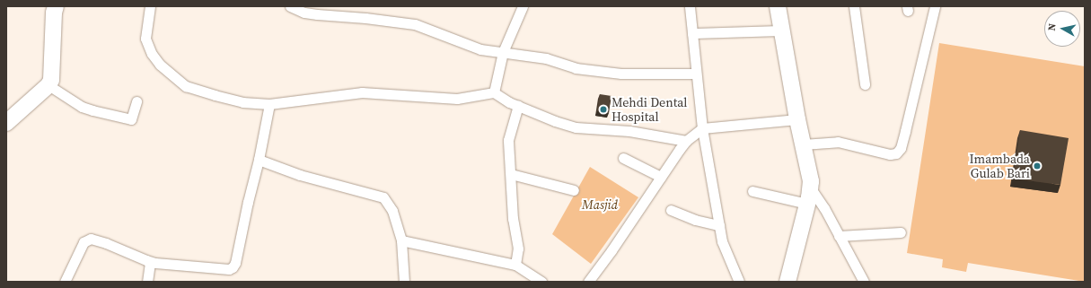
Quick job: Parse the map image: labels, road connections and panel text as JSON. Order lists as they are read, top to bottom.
{
  "parks": ["Masjid"],
  "places": ["Mehdi Dental Hospital", "Imambada Gulab Bari"],
  "north": "left"
}
